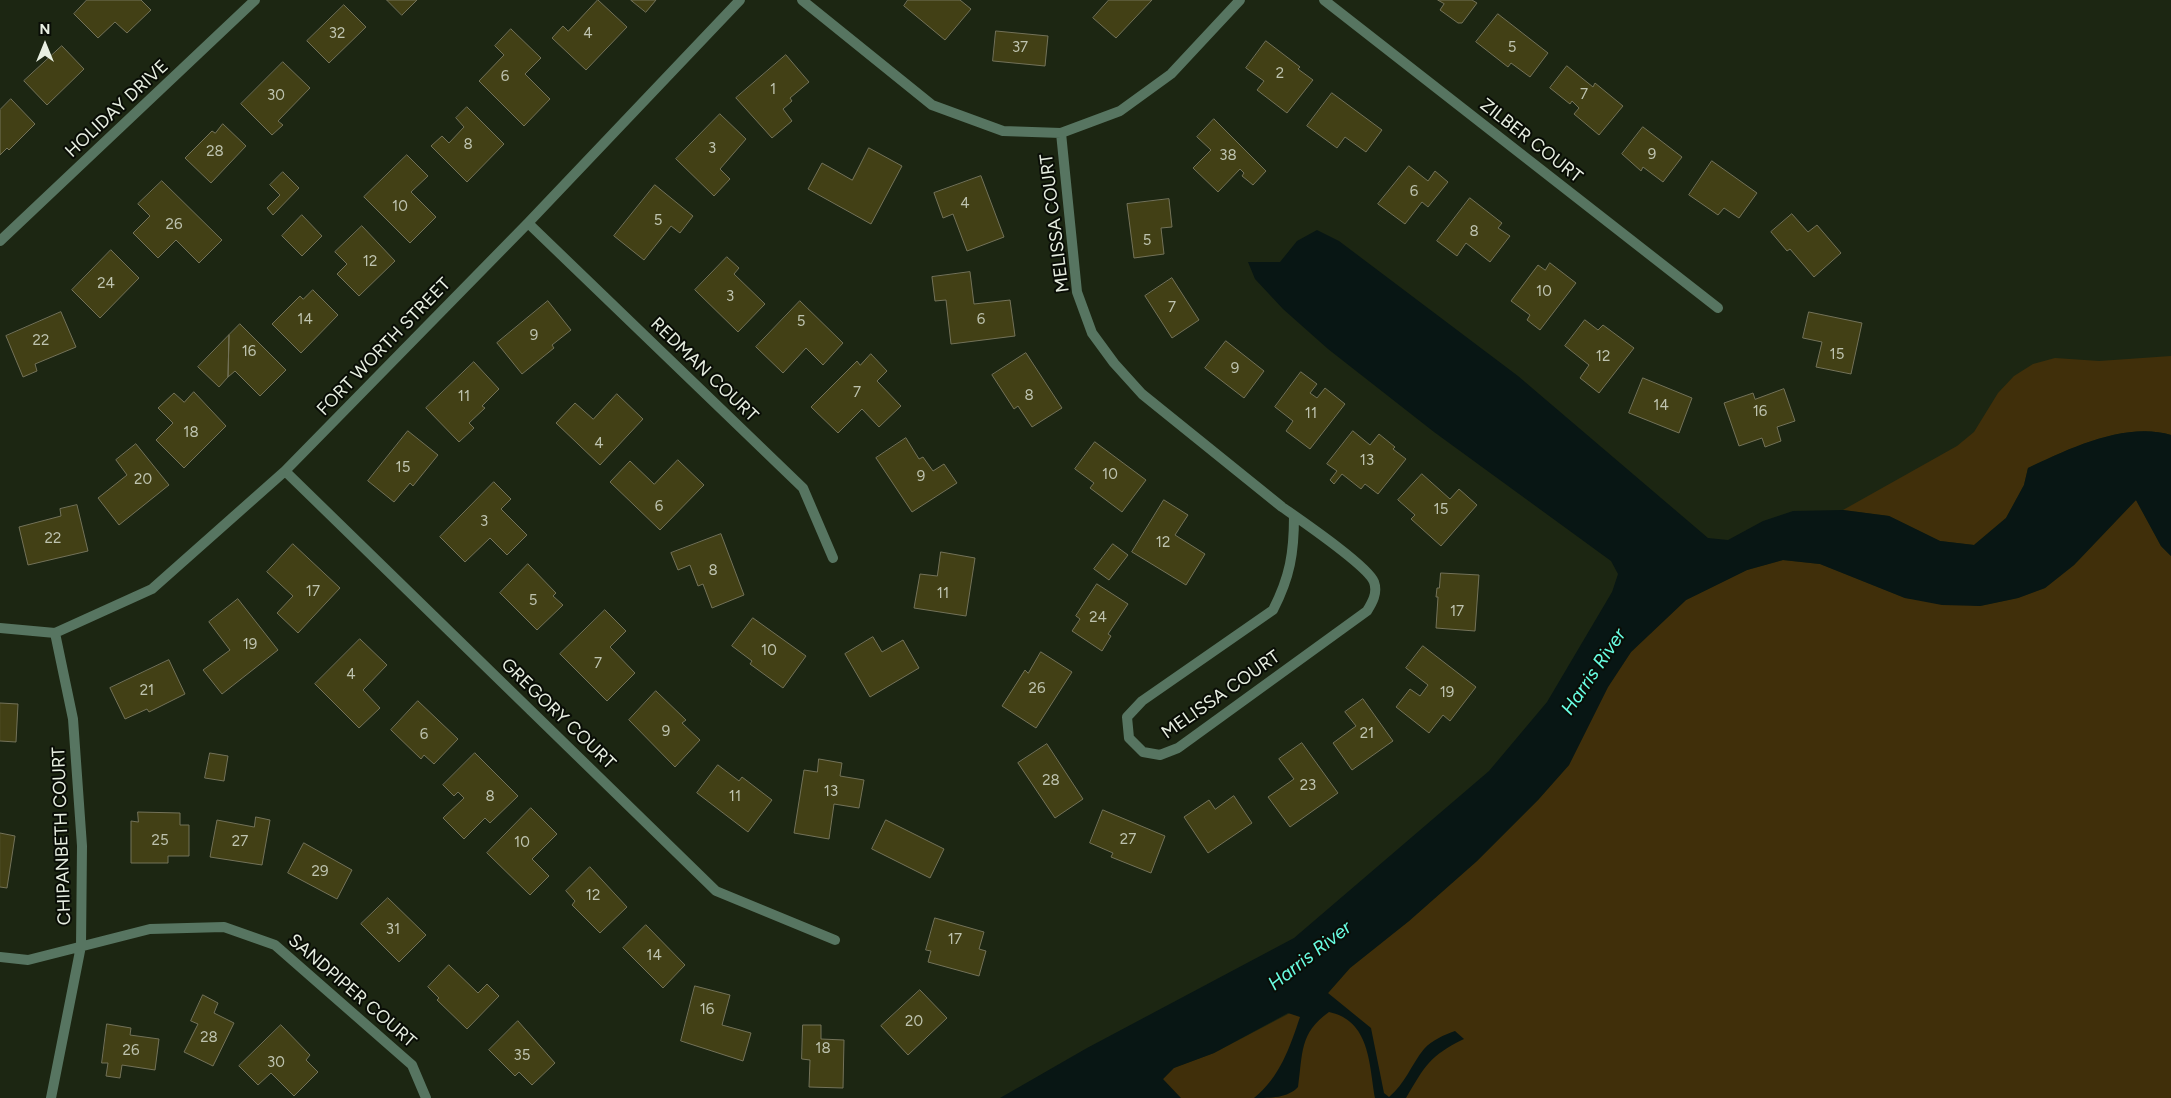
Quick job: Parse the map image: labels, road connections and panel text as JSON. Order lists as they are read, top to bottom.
{
  "streets": {
    "street": [
      "HOLIDAY DRIVE",
      "ZILBER COURT",
      "MELISSA COURT",
      "FORT WORTH STREET",
      "REDMAN COURT",
      "GREGORY COURT",
      "CHIPANBETH COURT",
      "SANDPIPER COURT"
    ]
  },
  "crossings": [
    ["FORT WORTH STREET", "REDMAN COURT"],
    ["FORT WORTH STREET", "GREGORY COURT"],
    ["FORT WORTH STREET", "CHIPANBETH COURT"],
    ["CHIPANBETH COURT", "SANDPIPER COURT"]
  ],
  "water": ["Harris River"],
  "house_numbers": [
    "32",
    "4",
    "37",
    "5",
    "2",
    "6",
    "1",
    "7",
    "30",
    "8",
    "3",
    "28",
    "9",
    "38",
    "6",
    "4",
    "10",
    "5",
    "26",
    "8",
    "5",
    "12",
    "24",
    "10",
    "3",
    "7",
    "14",
    "6",
    "5",
    "9",
    "22",
    "16",
    "15",
    "12",
    "9",
    "7",
    "8",
    "11",
    "14",
    "16",
    "11",
    "18",
    "4",
    "13",
    "15",
    "10",
    "9",
    "20",
    "6",
    "15",
    "3",
    "22",
    "12",
    "8",
    "17",
    "11",
    "5",
    "17",
    "24",
    "19",
    "10",
    "7",
    "4",
    "26",
    "21",
    "19",
    "9",
    "21",
    "6",
    "28",
    "23",
    "13",
    "8",
    "11",
    "27",
    "25",
    "27",
    "10",
    "29",
    "12",
    "31",
    "17",
    "14",
    "16",
    "20",
    "28",
    "18",
    "26",
    "35",
    "30"
  ],
  "north": "top"
}
